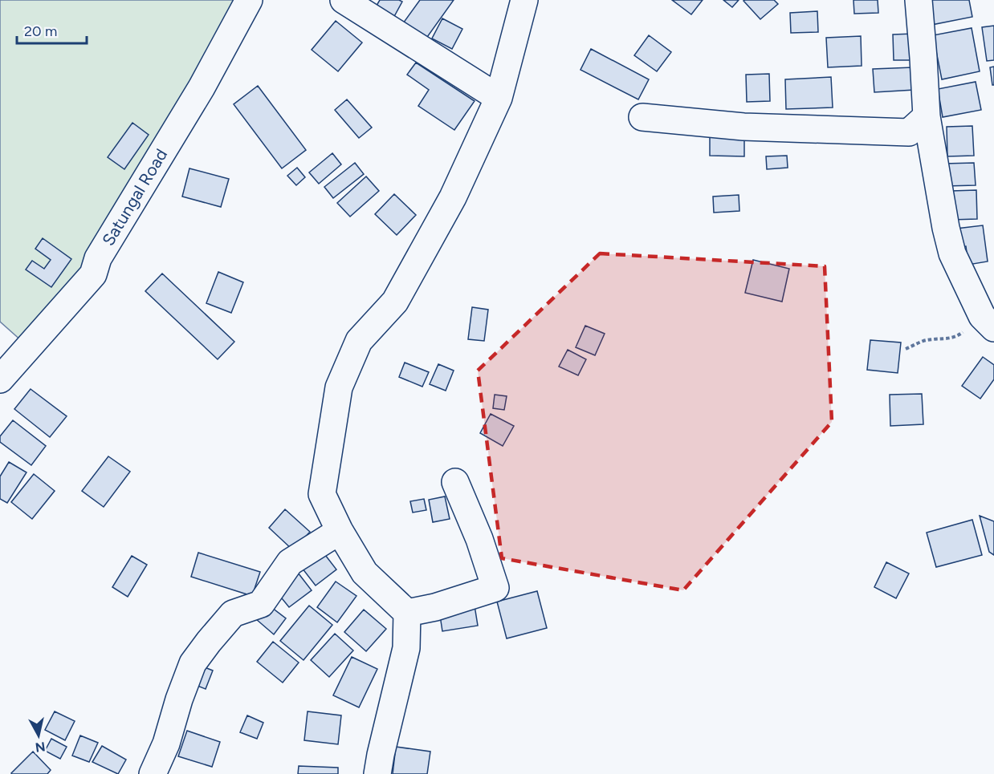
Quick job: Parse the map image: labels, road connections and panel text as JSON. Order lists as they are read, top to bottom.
{
  "streets": {
    "street": ["Satungal Road"]
  },
  "scale_bar": "20 m",
  "north": "bottom"
}
